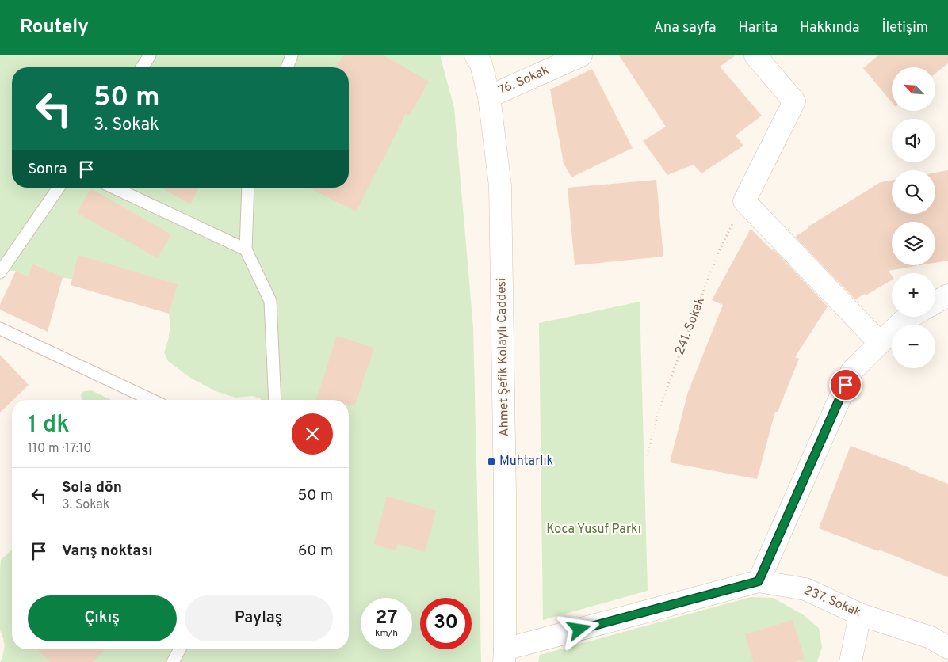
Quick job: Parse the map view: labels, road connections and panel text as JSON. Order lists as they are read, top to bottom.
{
  "streets": {
    "street": ["76. Sokak", "Ahmet Şefik Kolaylı Caddesi", "237. Sokak"],
    "path": ["241. Sokak"]
  },
  "crossings": [
    ["76. Sokak", "Ahmet Şefik Kolaylı Caddesi"],
    ["Ahmet Şefik Kolaylı Caddesi", "237. Sokak"]
  ],
  "parks": ["Koca Yusuf Parkı"],
  "places": {
    "transit": ["Muhtarlık"]
  },
  "north": "top left",
  "page": {
    "header": "Routely",
    "nav": [
      "Ana sayfa",
      "Harita",
      "Hakkında",
      "İletişim"
    ],
    "map_buttons": ["+", "−"],
    "turn": ["50 m", "3. Sokak"],
    "then": "Sonra",
    "heading": ["1 dk", "110 m · 17:10"],
    "list": [
      {
        "name": "Sola dön",
        "note": "3. Sokak",
        "value": "50 m"
      },
      {
        "name": "Varış noktası",
        "value": "60 m"
      }
    ],
    "buttons": ["Çıkış", "Paylaş"],
    "speed": "27 km/h",
    "limit": "30"
  }
}
